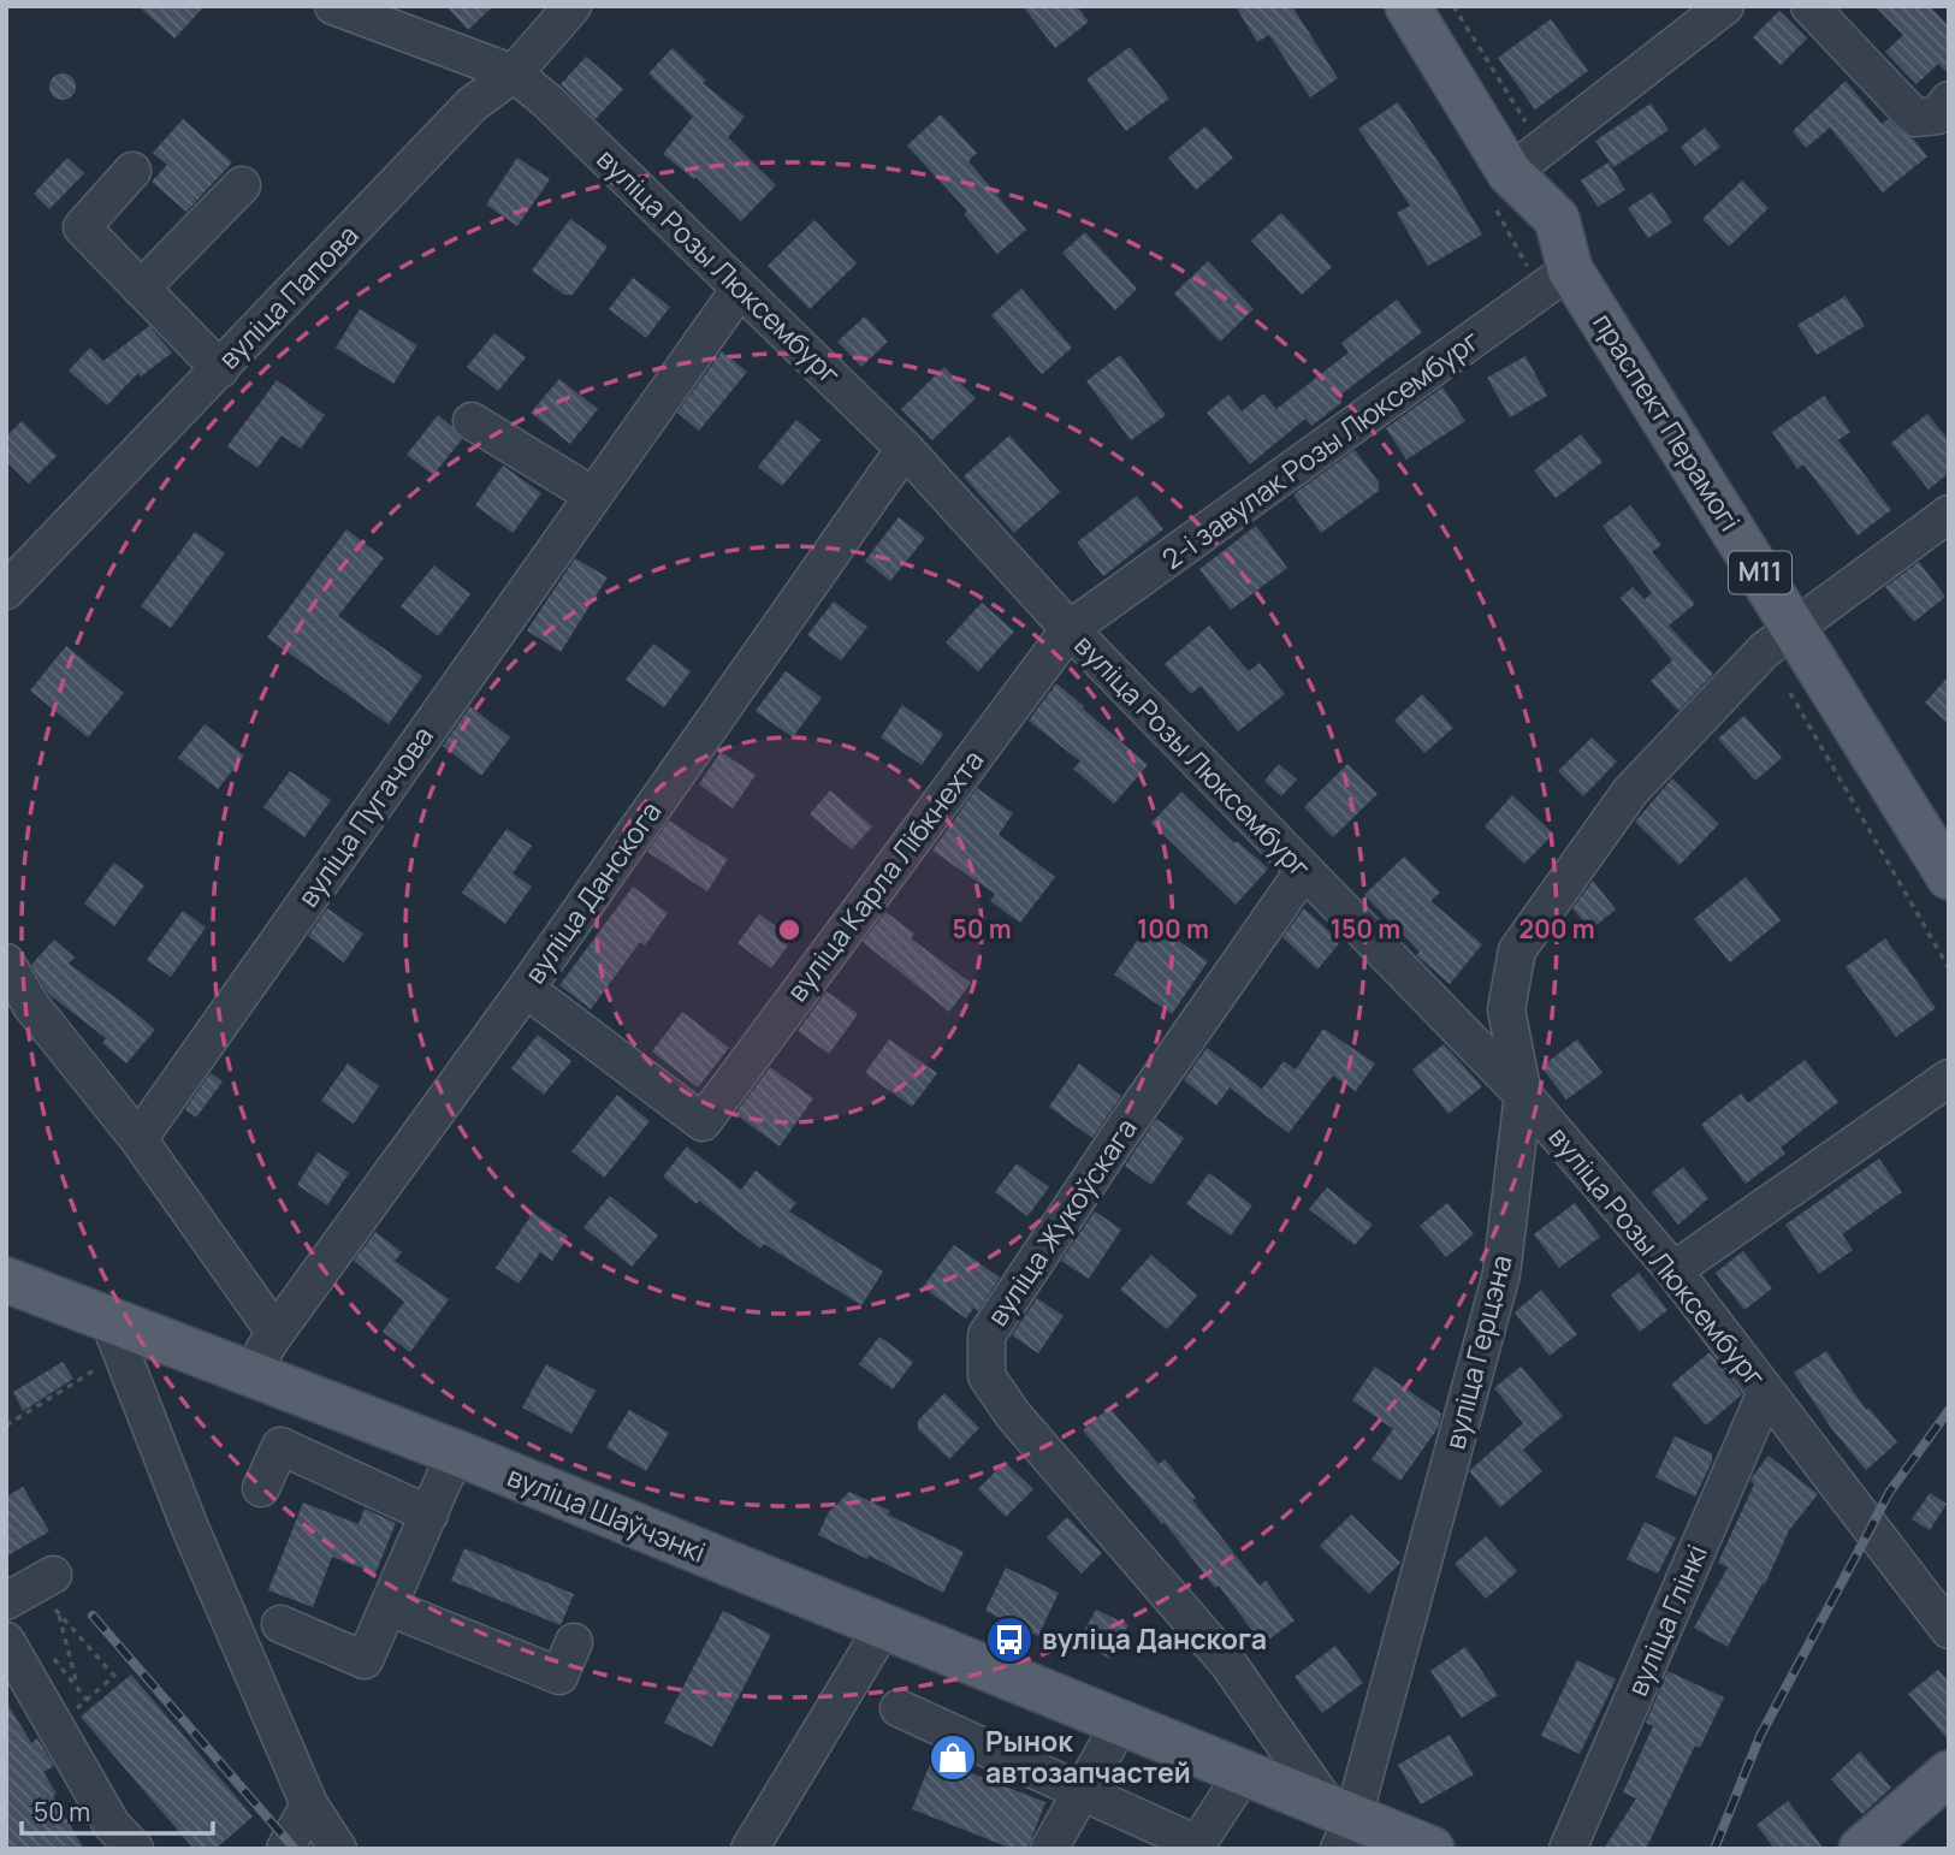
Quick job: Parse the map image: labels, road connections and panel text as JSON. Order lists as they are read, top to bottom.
{
  "streets": {
    "main road": ["праспект Перамогі", "М11", "вуліца Шаўчэнкі"],
    "street": [
      "вуліца Розы Люксембург",
      "вуліца Папова",
      "2-і завулак Розы Люксембург",
      "вуліца Пугачова",
      "вуліца Карла Лібкнехта",
      "вуліца Данскога",
      "вуліца Жукоўскага",
      "вуліца Герцэна",
      "вуліца Глінкі"
    ]
  },
  "crossings": [
    ["вуліца Розы Люксембург", "вуліца Папова"],
    ["вуліца Розы Люксембург", "2-і завулак Розы Люксембург"],
    ["вуліца Розы Люксембург", "вуліца Пугачова"],
    ["вуліца Розы Люксембург", "вуліца Карла Лібкнехта"],
    ["вуліца Розы Люксембург", "вуліца Данскога"],
    ["вуліца Розы Люксембург", "вуліца Жукоўскага"],
    ["вуліца Розы Люксембург", "вуліца Герцэна"],
    ["вуліца Розы Люксембург", "вуліца Глінкі"],
    ["праспект Перамогі", "2-і завулак Розы Люксембург"],
    ["праспект Перамогі", "вуліца Герцэна"],
    ["2-і завулак Розы Люксембург", "вуліца Карла Лібкнехта"],
    ["вуліца Карла Лібкнехта", "вуліца Данскога"],
    ["вуліца Жукоўскага", "вуліца Герцэна"],
    ["вуліца Жукоўскага", "вуліца Шаўчэнкі"],
    ["вуліца Герцэна", "вуліца Шаўчэнкі"]
  ],
  "places": {
    "bus stop": ["вуліца Данскога"],
    "shop": ["Рынок автозапчастей"]
  },
  "scale_bar": "50 m",
  "rings": [
    "50 m",
    "100 m",
    "150 m",
    "200 m"
  ]
}
